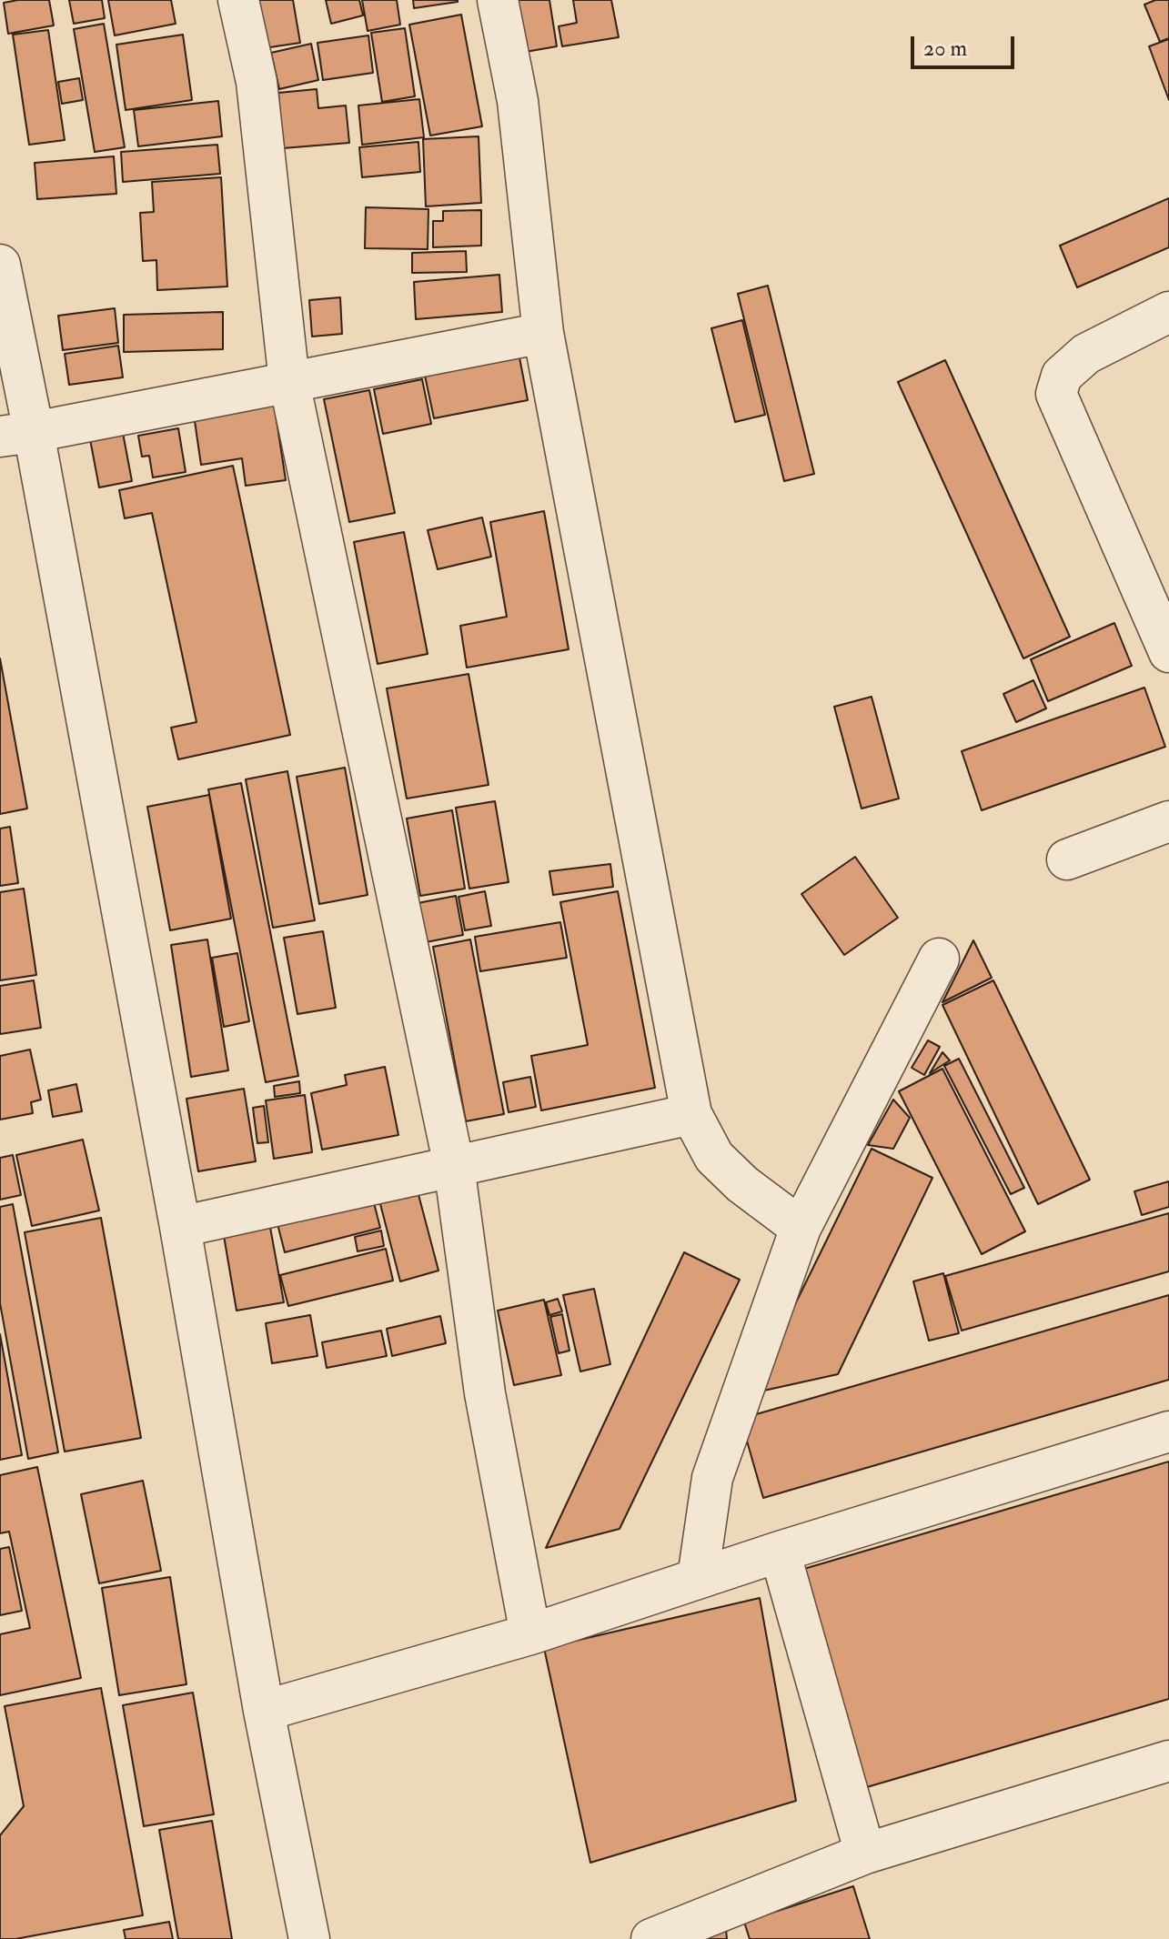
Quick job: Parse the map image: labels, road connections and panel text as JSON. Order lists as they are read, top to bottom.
{
  "scale_bar": "20 m"
}
